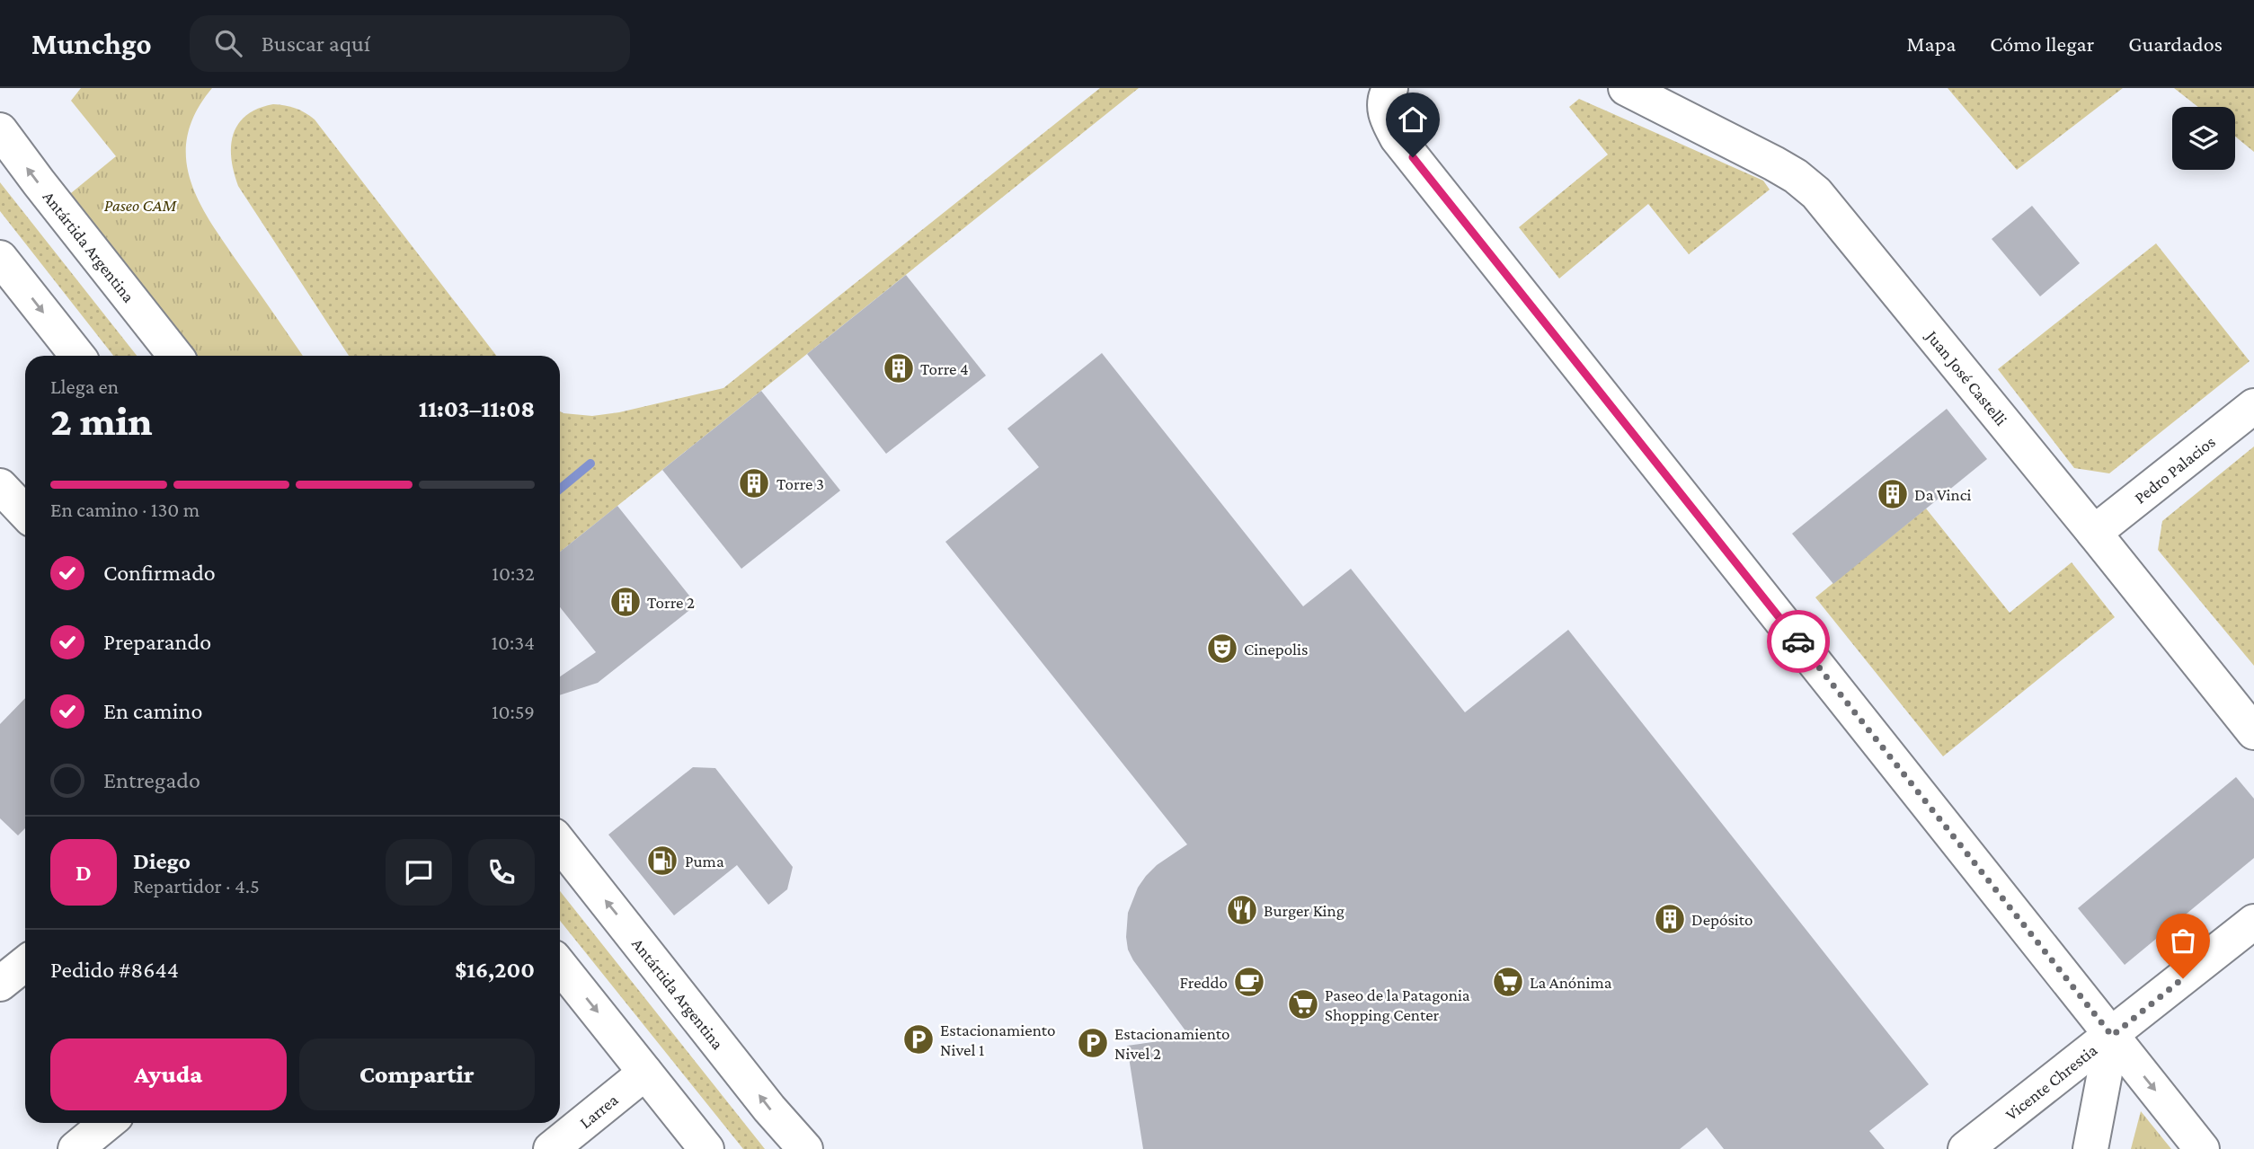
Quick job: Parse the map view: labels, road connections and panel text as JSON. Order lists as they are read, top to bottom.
{
  "streets": {
    "street": [
      "Antártida Argentina",
      "Juan José Castelli",
      "Pedro Palacios",
      "Vicente Chrestia",
      "Larrea"
    ]
  },
  "crossings": [
    ["Juan José Castelli", "Pedro Palacios"]
  ],
  "parks": ["Paseo CAM"],
  "places": {
    "building": [
      "Torre 4",
      "Torre 3",
      "Da Vinci",
      "Torre 2",
      "Depósito"
    ],
    "theatre": ["Cinepolis"],
    "fuel station": ["Puma"],
    "restaurant": ["Burger King"],
    "cafe": ["Freddo"],
    "supermarket": ["La Anónima", "Paseo de la Patagonia Shopping Center"],
    "parking": ["Estacionamiento Nivel 1", "Estacionamiento Nivel 2"]
  },
  "page": {
    "header": "Munchgo",
    "search": "Buscar aquí",
    "nav": ["Mapa", "Cómo llegar", "Guardados"],
    "heading": ["2 min", "Llega en", "11:03–11:08"],
    "panel": [
      "Diego",
      "Repartidor · 4.5",
      "Pedido #8644",
      "$16,200"
    ],
    "bar": "En camino · 130 m",
    "list": [
      ["Confirmado", "10:32"],
      ["Preparando", "10:34"],
      ["En camino", "10:59"],
      "Entregado"
    ],
    "round": "D",
    "buttons": ["Ayuda", "Compartir"]
  }
}
